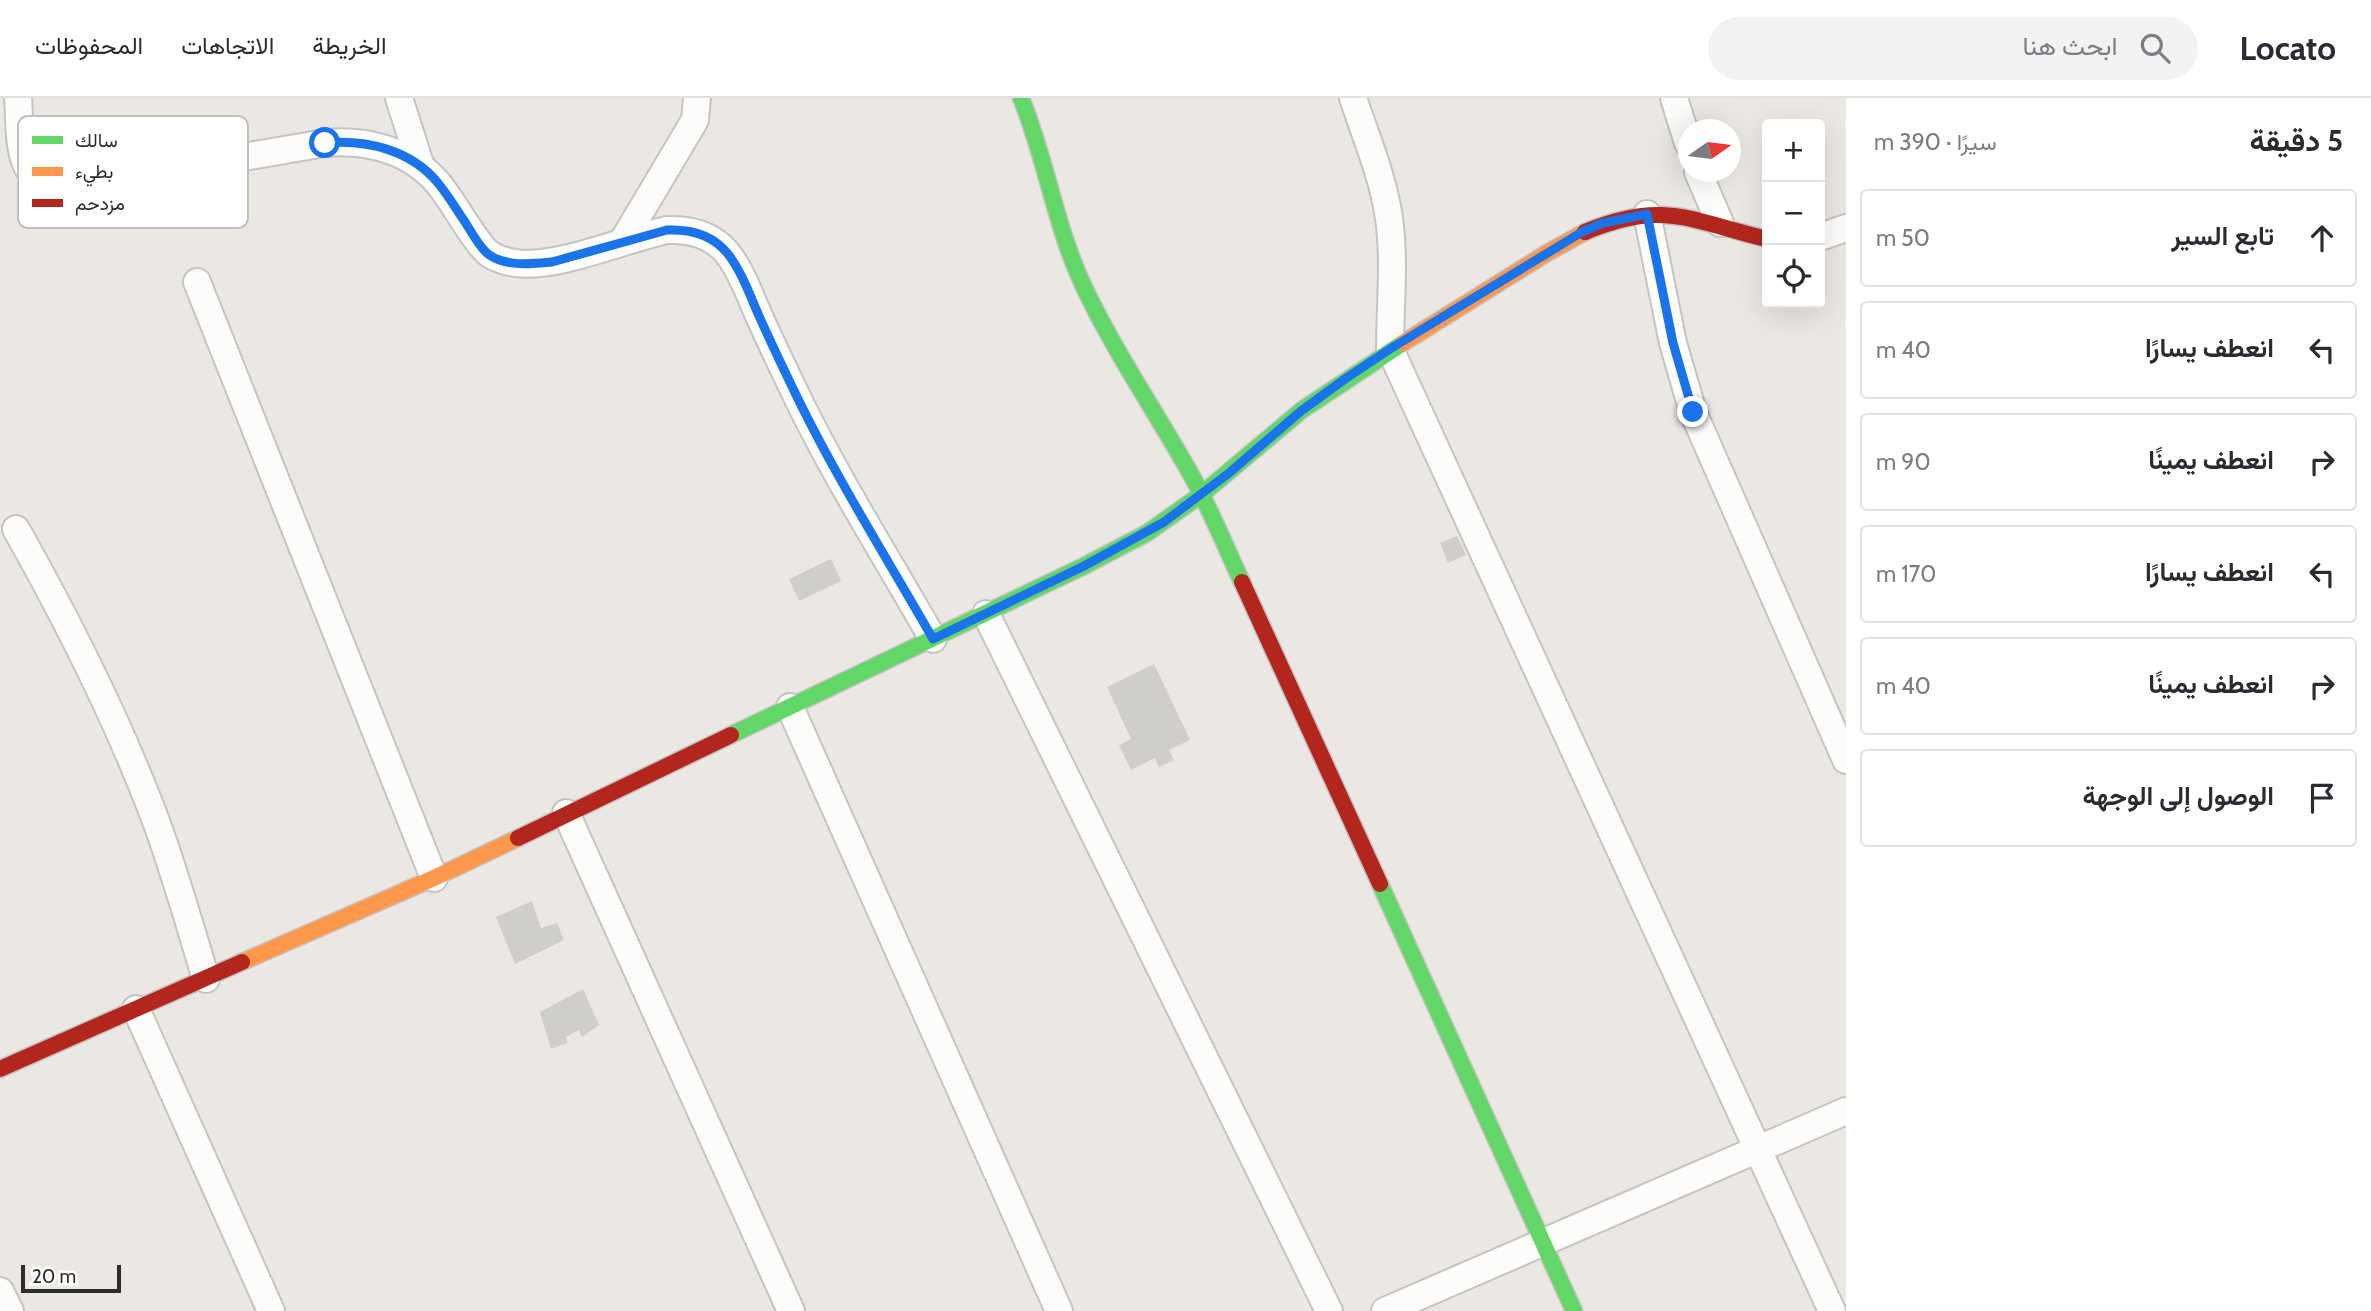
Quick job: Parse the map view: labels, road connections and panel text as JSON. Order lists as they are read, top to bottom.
{
  "legend": ["سالك", "بطيء", "مزدحم"],
  "scale_bar": "20 m",
  "north": "right",
  "page": {
    "header": "Locato",
    "search": "ابحث هنا",
    "nav": ["الخريطة", "الاتجاهات", "المحفوظات"],
    "heading": ["5 دقيقة", "سيرًا · 390 m"],
    "map_buttons": ["+", "−"],
    "list": [
      ["تابع السير", "50 m"],
      ["انعطف يسارًا", "40 m"],
      ["انعطف يمينًا", "90 m"],
      ["انعطف يسارًا", "170 m"],
      ["انعطف يمينًا", "40 m"],
      "الوصول إلى الوجهة"
    ],
    "scale": "20 m"
  }
}
